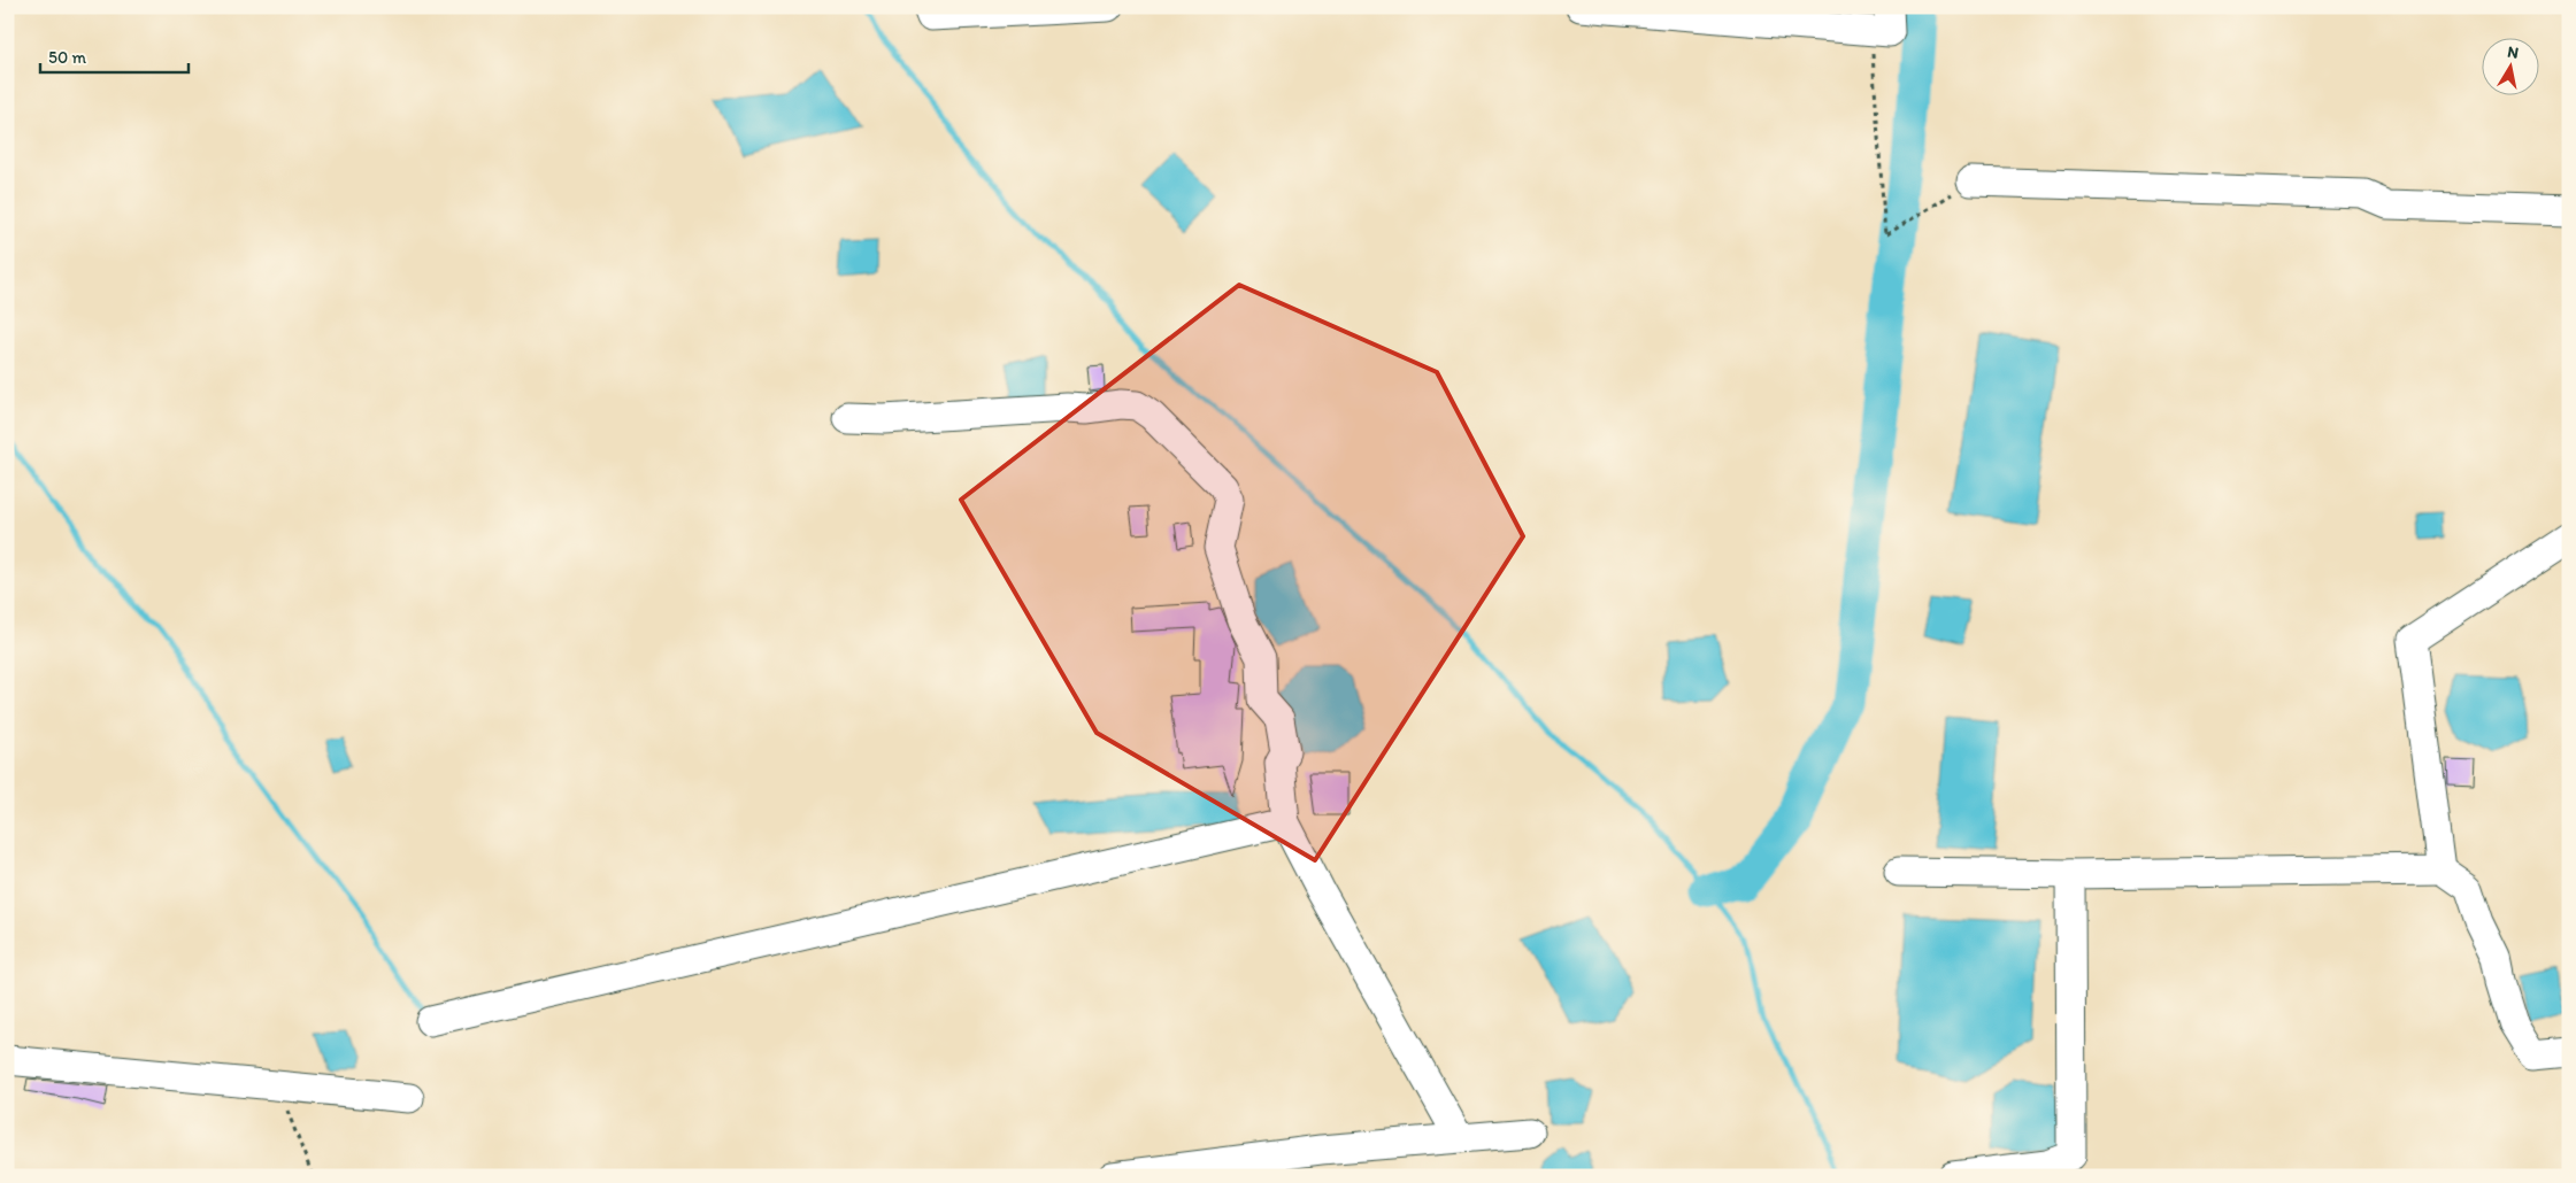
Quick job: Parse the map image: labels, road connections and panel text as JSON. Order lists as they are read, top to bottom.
{
  "scale_bar": "50 m",
  "north": "top"
}
